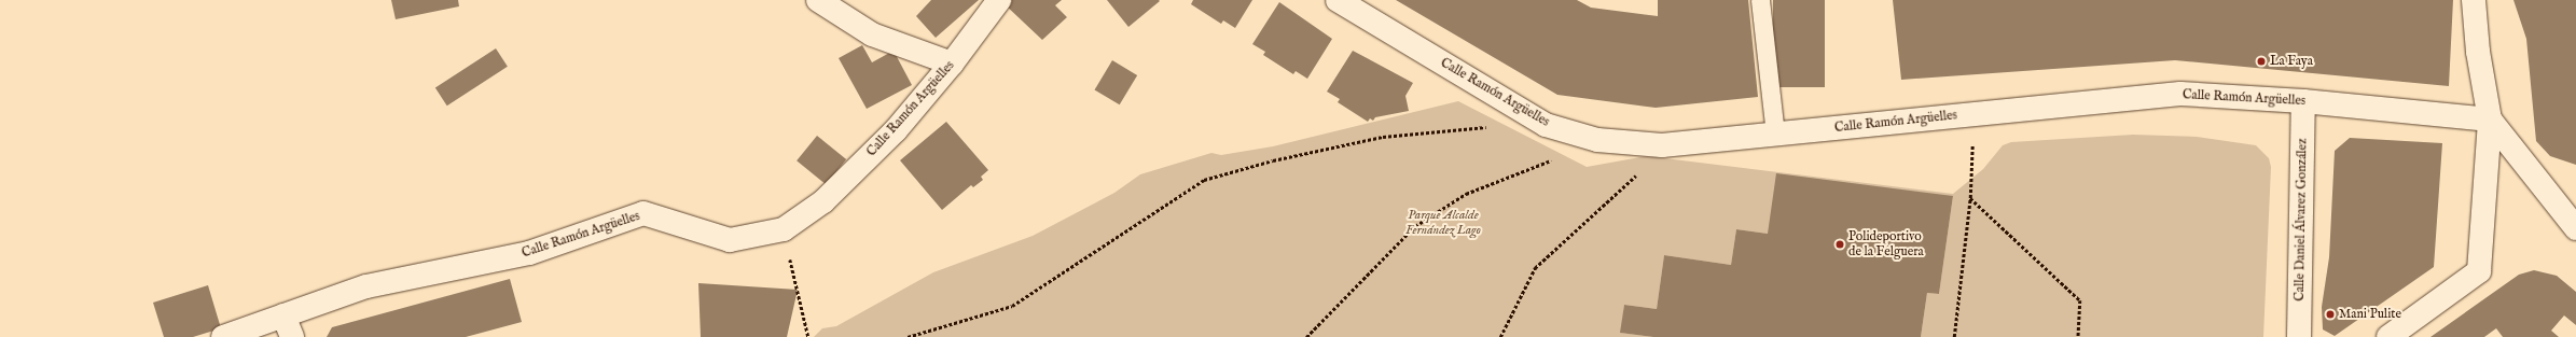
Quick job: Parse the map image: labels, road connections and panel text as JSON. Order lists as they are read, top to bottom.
{
  "streets": {
    "street": ["Calle Ramón Argüelles", "Calle Daniel Álvarez González"]
  },
  "crossings": [
    ["Calle Ramón Argüelles", "Calle Daniel Álvarez González"]
  ],
  "parks": ["Parque Alcalde Fernández Lago"],
  "places": ["La Faya", "Polideportivo de la Felguera", "Mani Pulite"]
}
